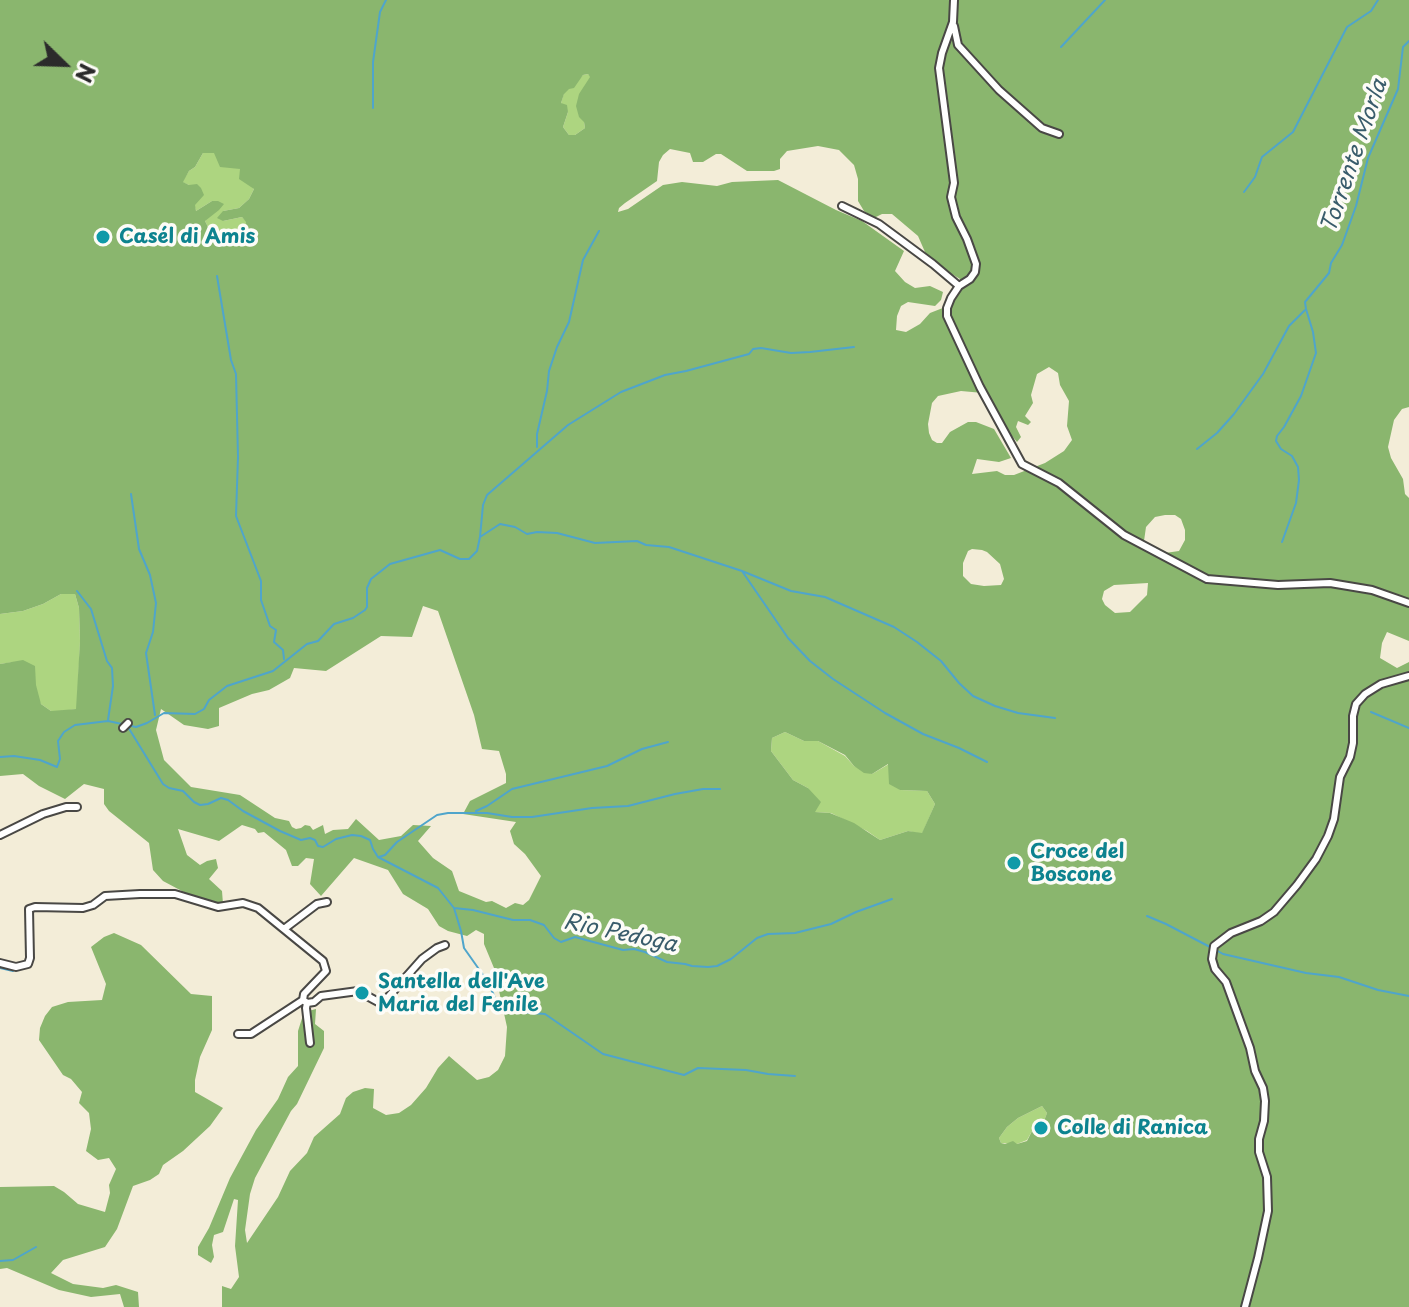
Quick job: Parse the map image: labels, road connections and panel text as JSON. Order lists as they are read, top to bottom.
{
  "water": ["Torrente Morla", "Rio Pedoga"],
  "places": [
    "Casél di Amis",
    "Croce del Boscone",
    "Santella dell'Ave Maria del Fenile",
    "Colle di Ranica"
  ],
  "north": "bottom right"
}
